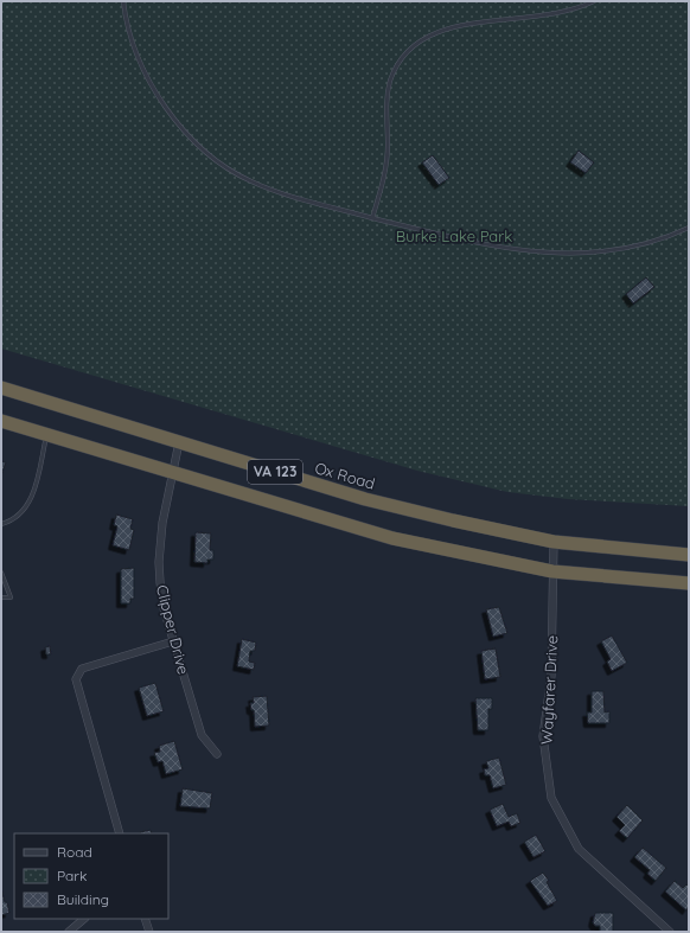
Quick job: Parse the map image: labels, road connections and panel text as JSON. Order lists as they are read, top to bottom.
{
  "streets": {
    "highway": ["VA 123", "Ox Road"],
    "street": ["Clipper Drive", "Wayfarer Drive"]
  },
  "crossings": [
    ["VA 123", "Clipper Drive"],
    ["VA 123", "Wayfarer Drive"],
    ["Ox Road", "Clipper Drive"],
    ["Ox Road", "Wayfarer Drive"]
  ],
  "parks": ["Burke Lake Park"],
  "legend": ["Road", "Park", "Building"]
}
